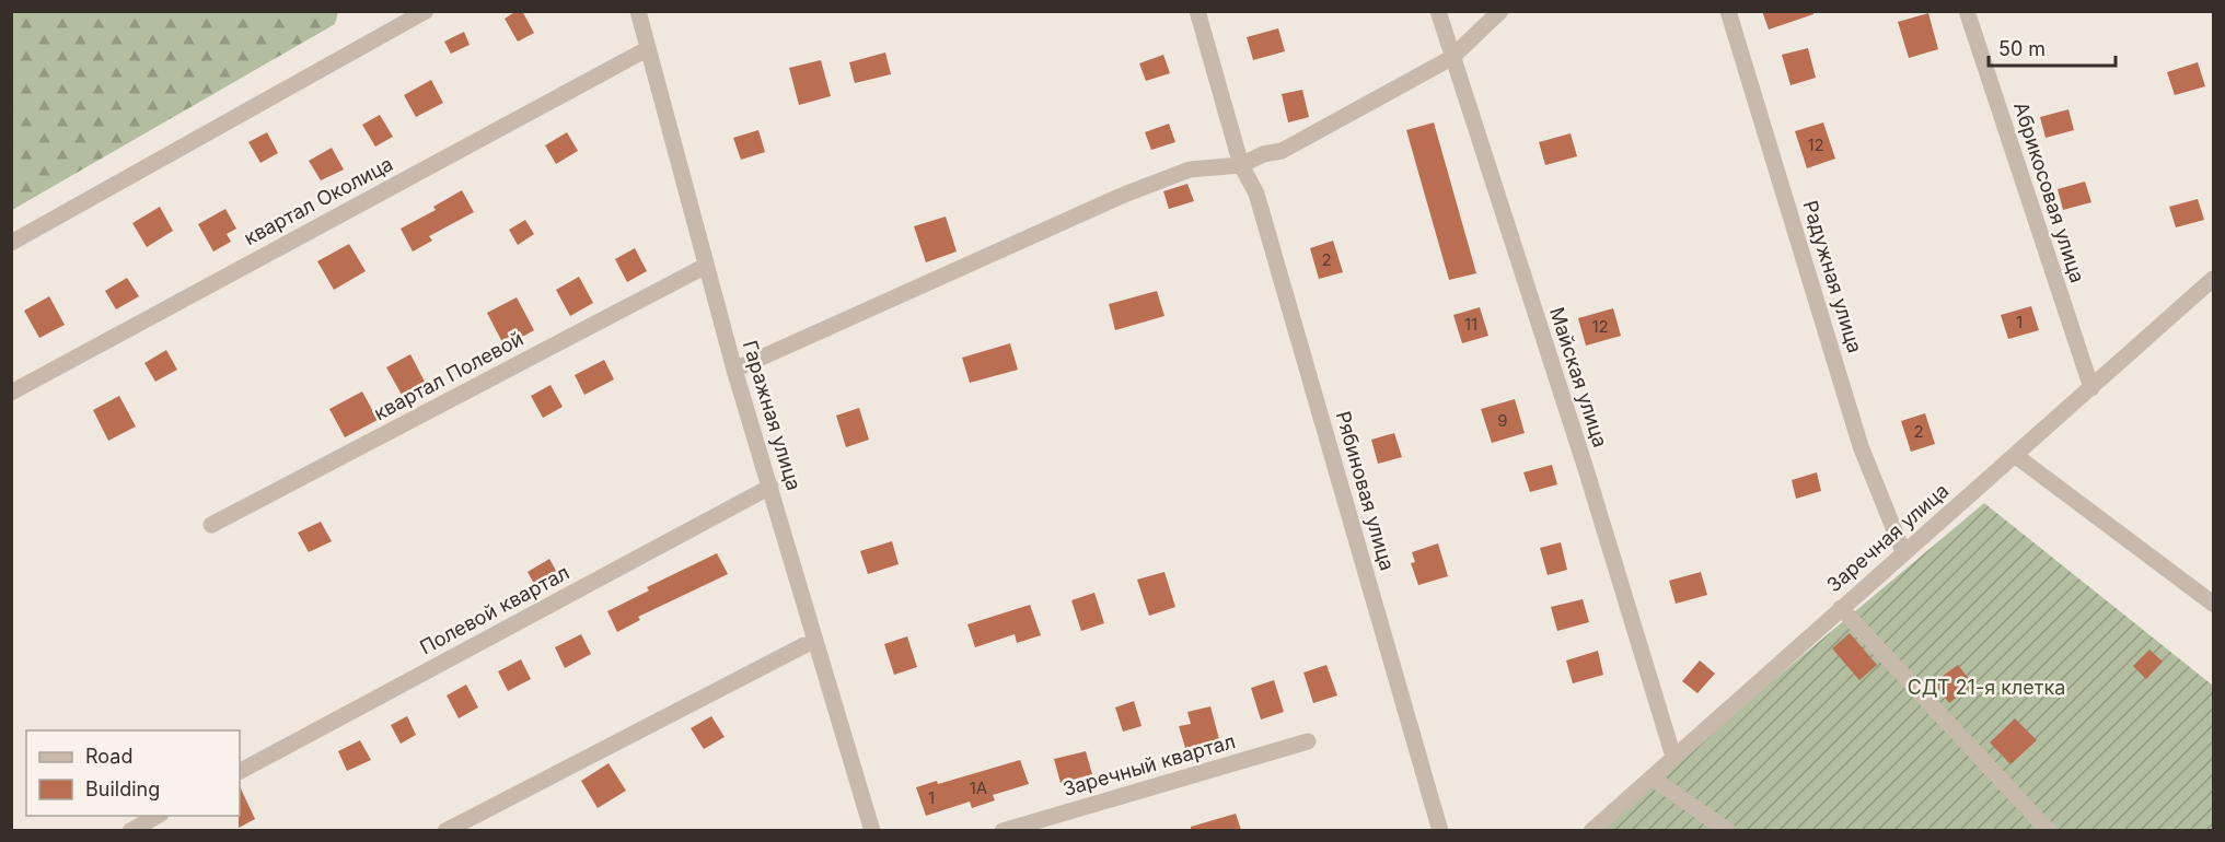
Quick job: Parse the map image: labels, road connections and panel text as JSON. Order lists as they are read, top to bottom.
{
  "streets": {
    "street": [
      "Абрикосовая улица",
      "квартал Околица",
      "Радужная улица",
      "квартал Полевой",
      "Майская улица",
      "Гаражная улица",
      "Рябиновая улица",
      "Заречная улица",
      "Полевой квартал",
      "Заречный квартал"
    ]
  },
  "crossings": [
    ["Абрикосовая улица", "Заречная улица"],
    ["квартал Околица", "Гаражная улица"],
    ["Радужная улица", "Заречная улица"],
    ["квартал Полевой", "Гаражная улица"],
    ["Майская улица", "Заречная улица"],
    ["Гаражная улица", "Полевой квартал"]
  ],
  "parks": ["СДТ 21-я клетка"],
  "house_numbers": [
    "12",
    "2",
    "1",
    "11",
    "12",
    "9",
    "2",
    "1А",
    "1"
  ],
  "legend": ["Road", "Building"],
  "scale_bar": "50 m"
}
